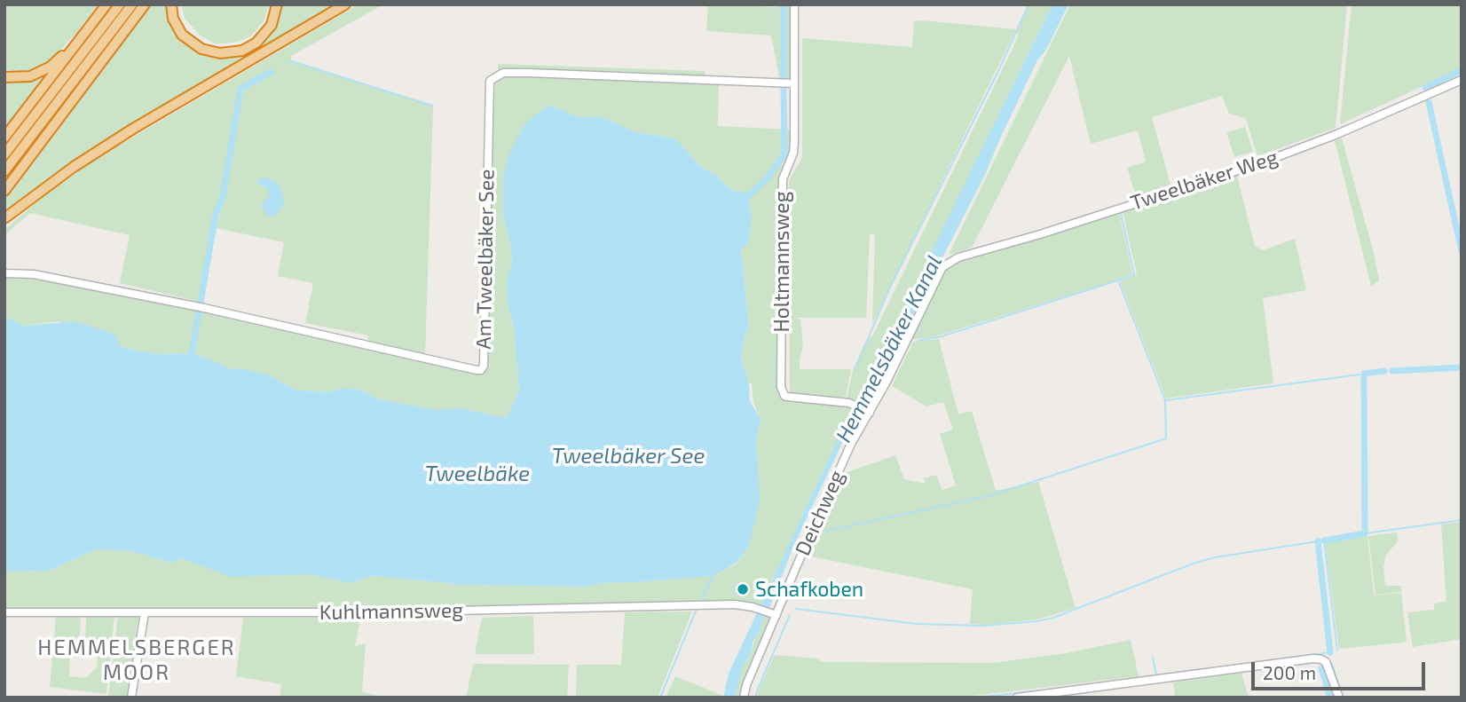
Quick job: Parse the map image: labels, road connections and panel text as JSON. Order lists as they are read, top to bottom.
{
  "streets": {
    "street": [
      "Tweelbäker Weg",
      "Am Tweelbäker See",
      "Holtmannsweg",
      "Deichweg",
      "Kuhlmannsweg"
    ]
  },
  "crossings": [
    ["Tweelbäker Weg", "Deichweg"],
    ["Am Tweelbäker See", "Holtmannsweg"],
    ["Holtmannsweg", "Deichweg"],
    ["Deichweg", "Kuhlmannsweg"]
  ],
  "districts": ["HEMMELSBERGER MOOR"],
  "water": ["Hemmelsbäker Kanal", "Tweelbäker See", "Tweelbäke"],
  "places": ["Schafkoben"],
  "scale_bar": "200 m"
}
